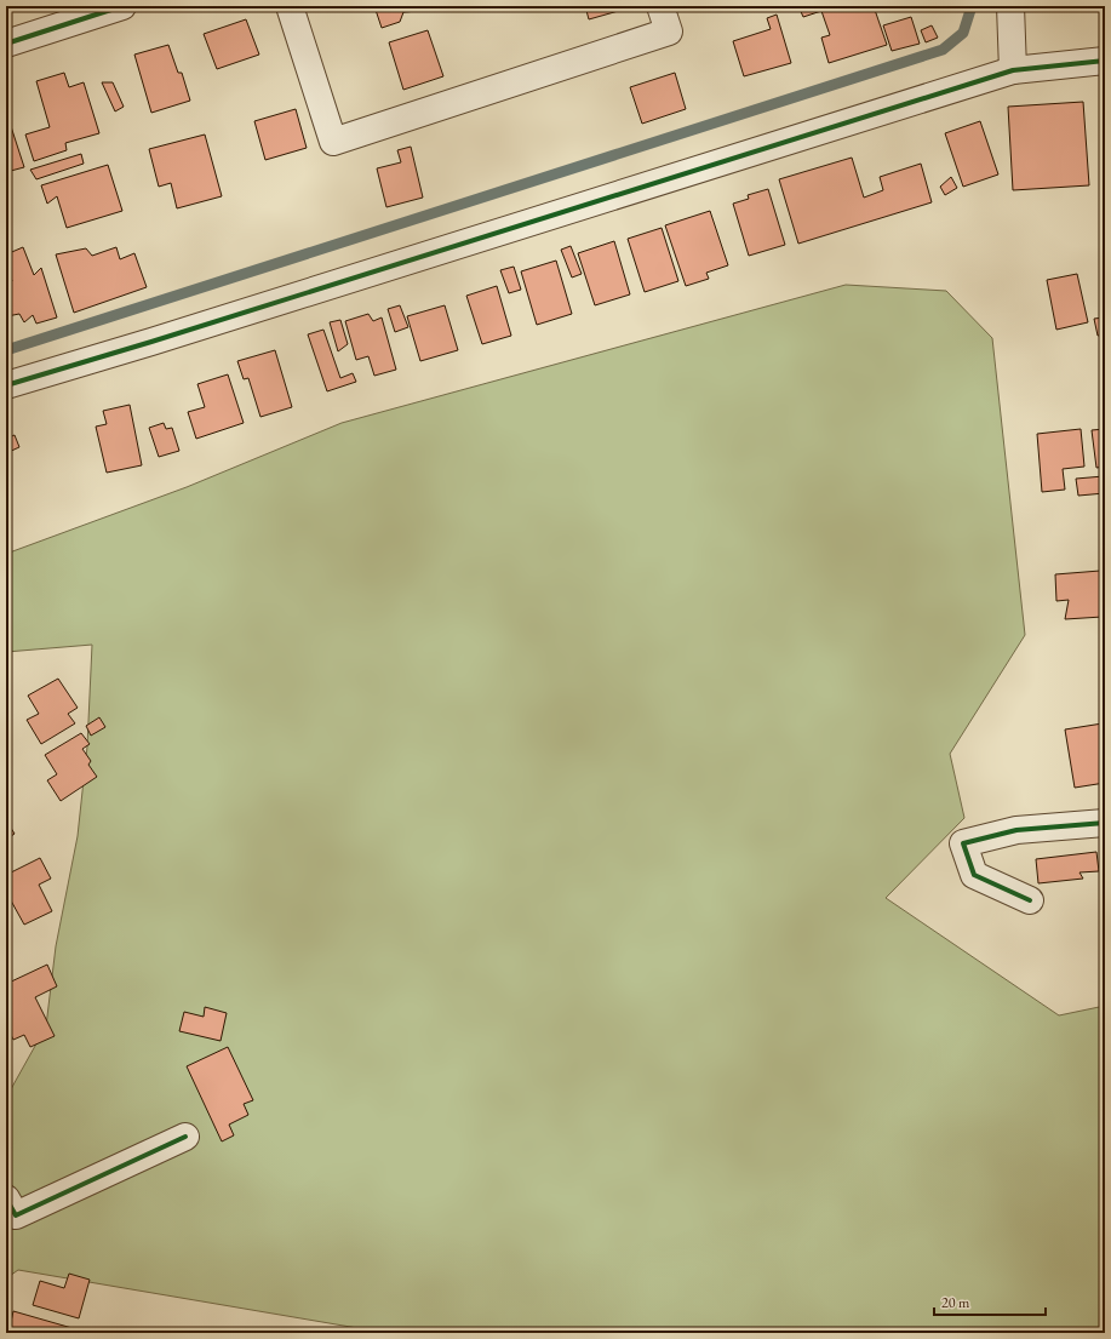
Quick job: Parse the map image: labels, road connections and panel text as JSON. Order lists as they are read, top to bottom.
{
  "scale_bar": "20 m"
}
